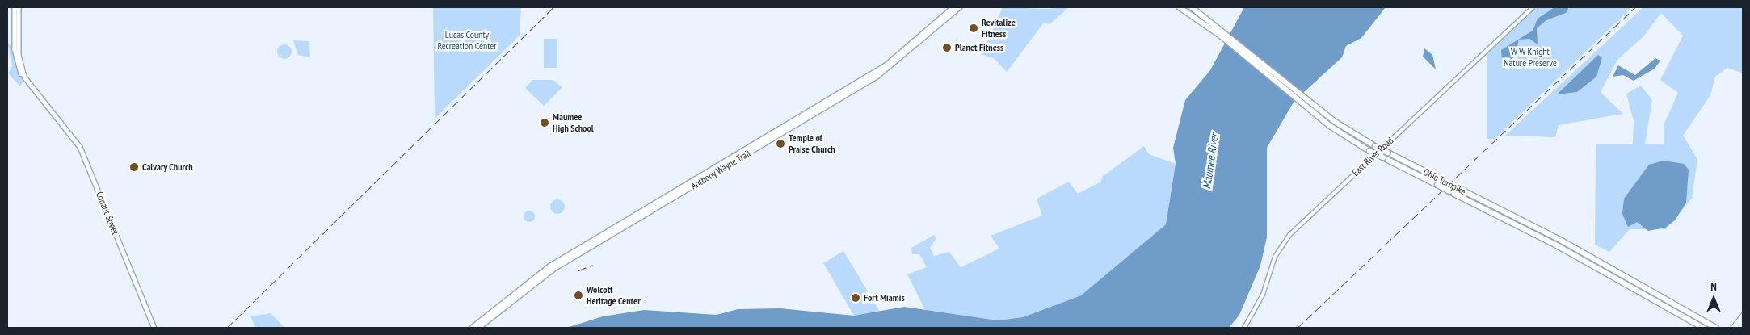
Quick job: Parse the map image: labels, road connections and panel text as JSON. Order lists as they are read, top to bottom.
{
  "streets": {
    "highway": ["Anthony Wayne Trail", "Ohio Turnpike"],
    "main road": ["East River Road", "Conant Street"]
  },
  "water": ["Maumee River"],
  "parks": ["Lucas County Recreation Center", "W W Knight Nature Preserve"],
  "places": [
    "Revitalize Fitness",
    "Planet Fitness",
    "Maumee High School",
    "Temple of Praise Church",
    "Calvary Church",
    "Wolcott Heritage Center",
    "Fort Miamis"
  ],
  "north": "top"
}
